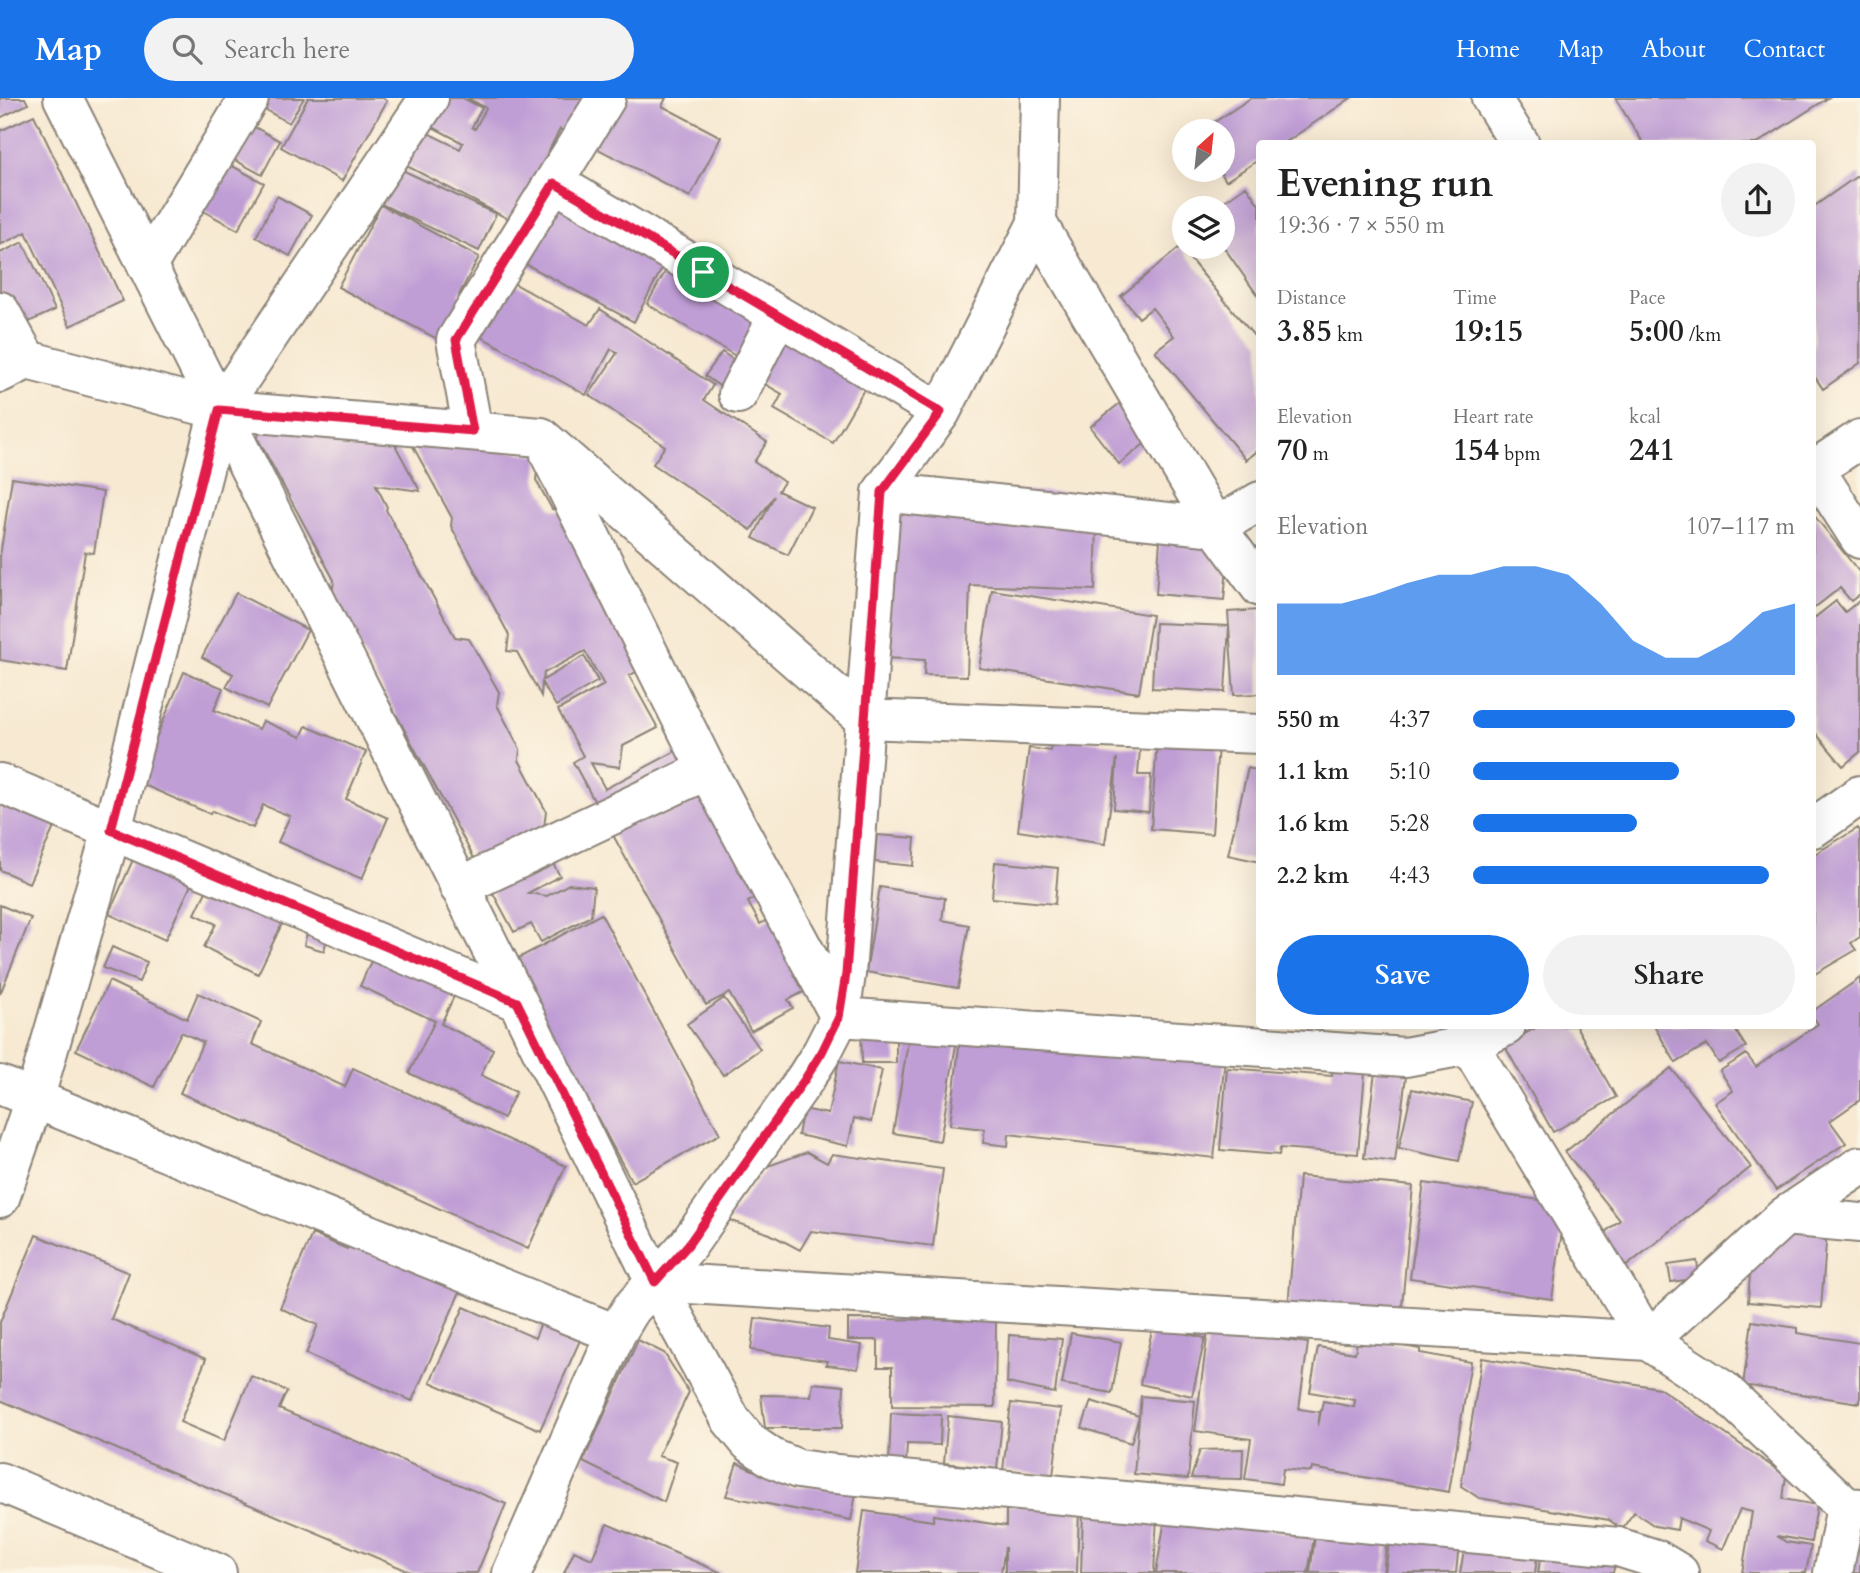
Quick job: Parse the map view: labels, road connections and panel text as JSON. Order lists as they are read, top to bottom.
{
  "north": "top right",
  "page": {
    "header": "Map",
    "search": "Search here",
    "nav": [
      "Home",
      "Map",
      "About",
      "Contact"
    ],
    "heading": ["Evening run", "19:36 · 7 × 550 m"],
    "stats": [
      ["Distance", "3.85 km"],
      ["Time", "19:15"],
      ["Pace", "5:00 /km"],
      ["Elevation", "70 m"],
      ["Heart rate", "154 bpm"],
      ["kcal", "241"]
    ],
    "chart": ["Elevation", "107–117 m"],
    "list": [
      {
        "name": "550 m",
        "note": "4:37"
      },
      {
        "name": "1.1 km",
        "note": "5:10"
      },
      {
        "name": "1.6 km",
        "note": "5:28"
      },
      {
        "name": "2.2 km",
        "note": "4:43"
      }
    ],
    "buttons": ["Save", "Share"]
  }
}
